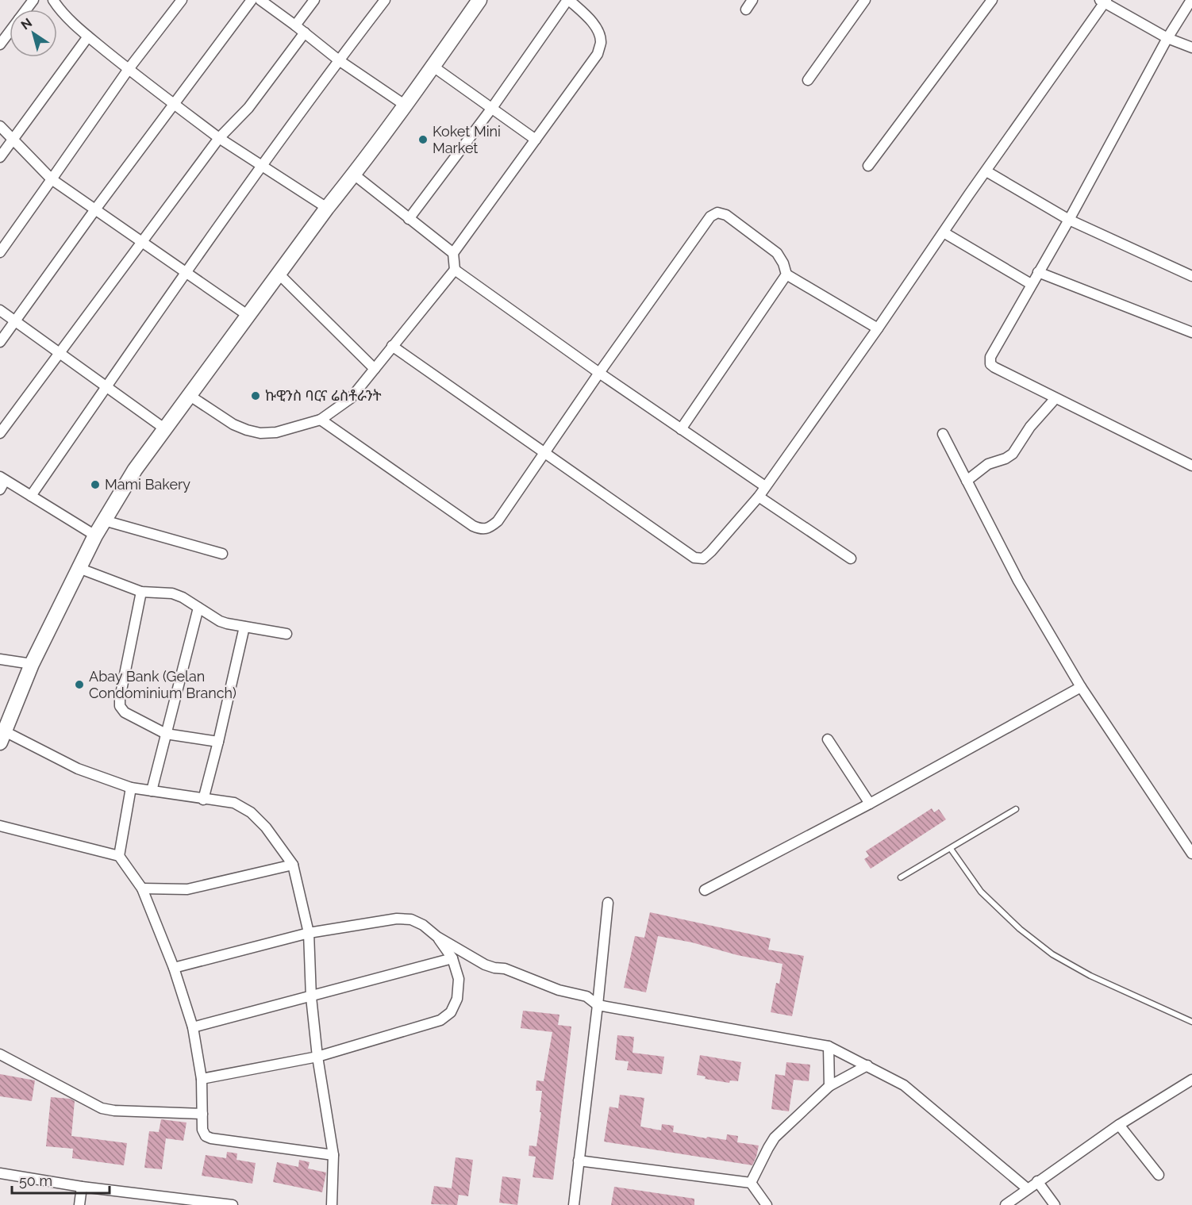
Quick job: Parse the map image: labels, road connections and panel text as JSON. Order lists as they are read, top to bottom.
{
  "places": [
    "Koket Mini Market",
    "ኩዊንስ ባርና ሬስቶራንት",
    "Mami Bakery",
    "Abay Bank (Gelan Condominium Branch)"
  ],
  "scale_bar": "50 m",
  "north": "top left"
}
